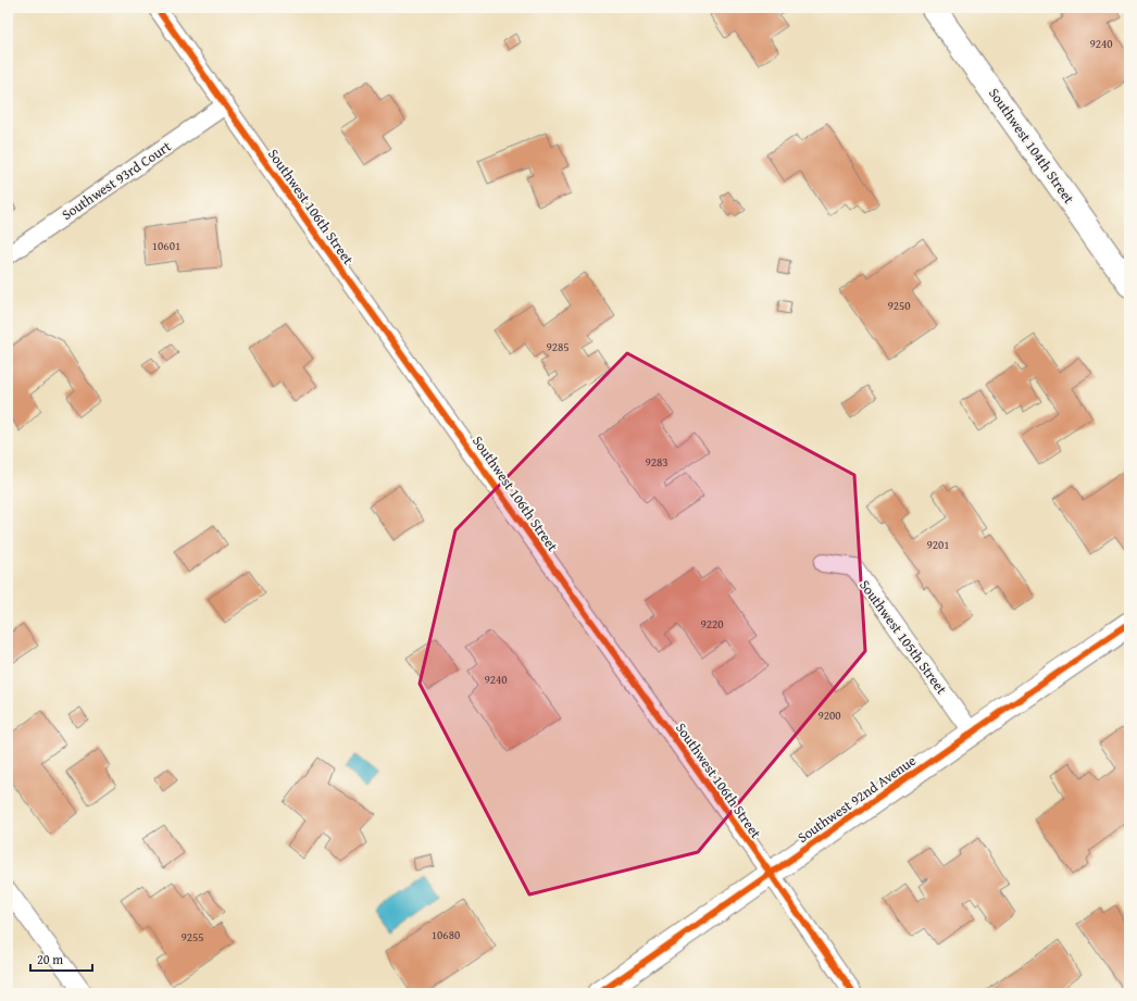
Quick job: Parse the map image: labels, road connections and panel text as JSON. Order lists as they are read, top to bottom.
{
  "streets": {
    "street": [
      "Southwest 104th Street",
      "Southwest 93rd Court",
      "Southwest 106th Street",
      "Southwest 105th Street",
      "Southwest 92nd Avenue"
    ]
  },
  "crossings": [
    ["Southwest 93rd Court", "Southwest 106th Street"],
    ["Southwest 106th Street", "Southwest 92nd Avenue"],
    ["Southwest 105th Street", "Southwest 92nd Avenue"]
  ],
  "house_numbers": [
    "9240",
    "10601",
    "9250",
    "9285",
    "9283",
    "9201",
    "9220",
    "9240",
    "9200",
    "10680",
    "9255"
  ],
  "scale_bar": "20 m"
}
